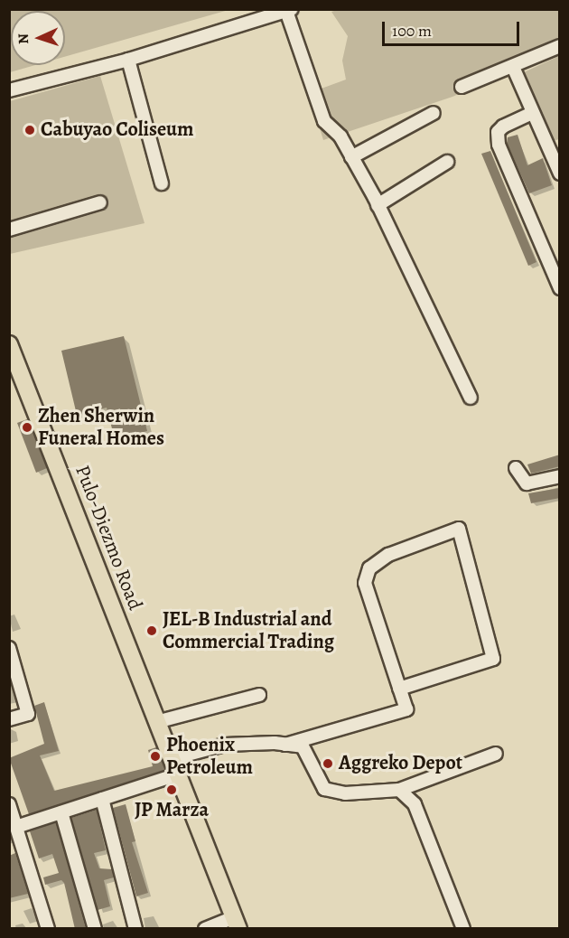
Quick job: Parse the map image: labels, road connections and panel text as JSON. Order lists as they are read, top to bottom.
{
  "streets": {
    "main road": ["Pulo-Diezmo Road"]
  },
  "places": [
    "Cabuyao Coliseum",
    "Zhen Sherwin Funeral Homes",
    "JEL-B Industrial and Commercial Trading",
    "Phoenix Petroleum",
    "Aggreko Depot",
    "JP Marza"
  ],
  "scale_bar": "100 m",
  "north": "left"
}
